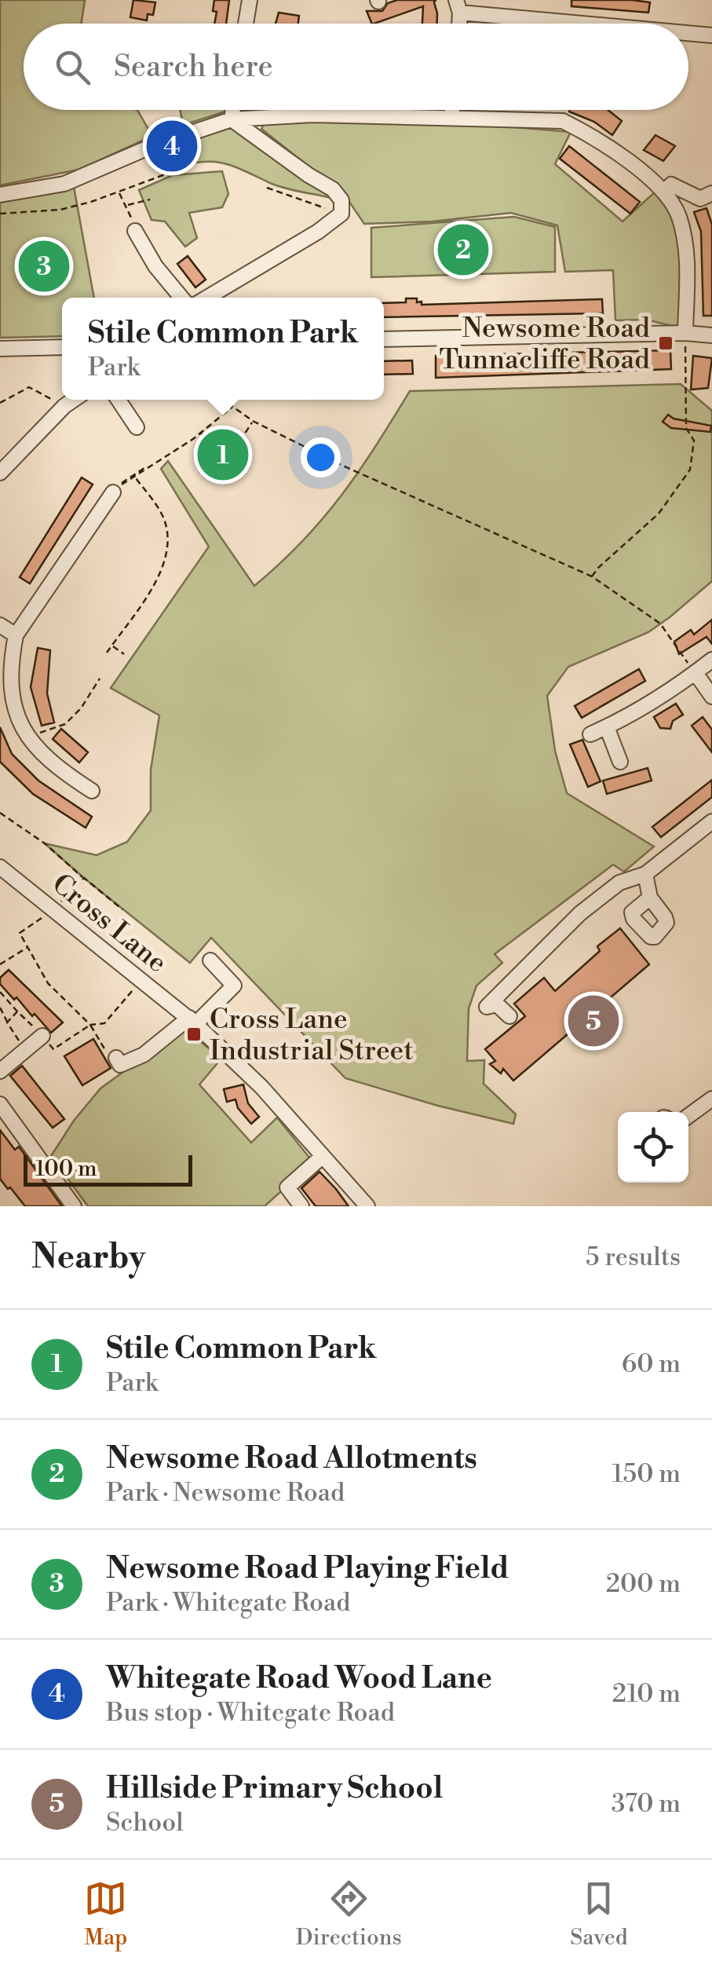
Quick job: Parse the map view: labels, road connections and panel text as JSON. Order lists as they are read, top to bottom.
{
  "streets": {
    "street": ["Cross Lane"]
  },
  "places": {
    "transit": ["Newsome Road Tunnacliffe Road", "Cross Lane Industrial Street"]
  },
  "scale_bar": "100 m",
  "page": {
    "search": "Search here",
    "pins": [
      "4",
      "2",
      "3",
      "1",
      "5"
    ],
    "popup": ["Stile Common Park", "Park"],
    "scale": "100 m",
    "heading": ["Nearby", "5 results"],
    "list": [
      {
        "mark": "1",
        "name": "Stile Common Park",
        "note": "Park",
        "value": "60 m"
      },
      {
        "mark": "2",
        "name": "Newsome Road Allotments",
        "note": "Park · Newsome Road",
        "value": "150 m"
      },
      {
        "mark": "3",
        "name": "Newsome Road Playing Field",
        "note": "Park · Whitegate Road",
        "value": "200 m"
      },
      {
        "mark": "4",
        "name": "Whitegate Road Wood Lane",
        "note": "Bus stop · Whitegate Road",
        "value": "210 m"
      },
      {
        "mark": "5",
        "name": "Hillside Primary School",
        "note": "School",
        "value": "370 m"
      }
    ],
    "nav": ["Map", "Directions", "Saved"]
  }
}
